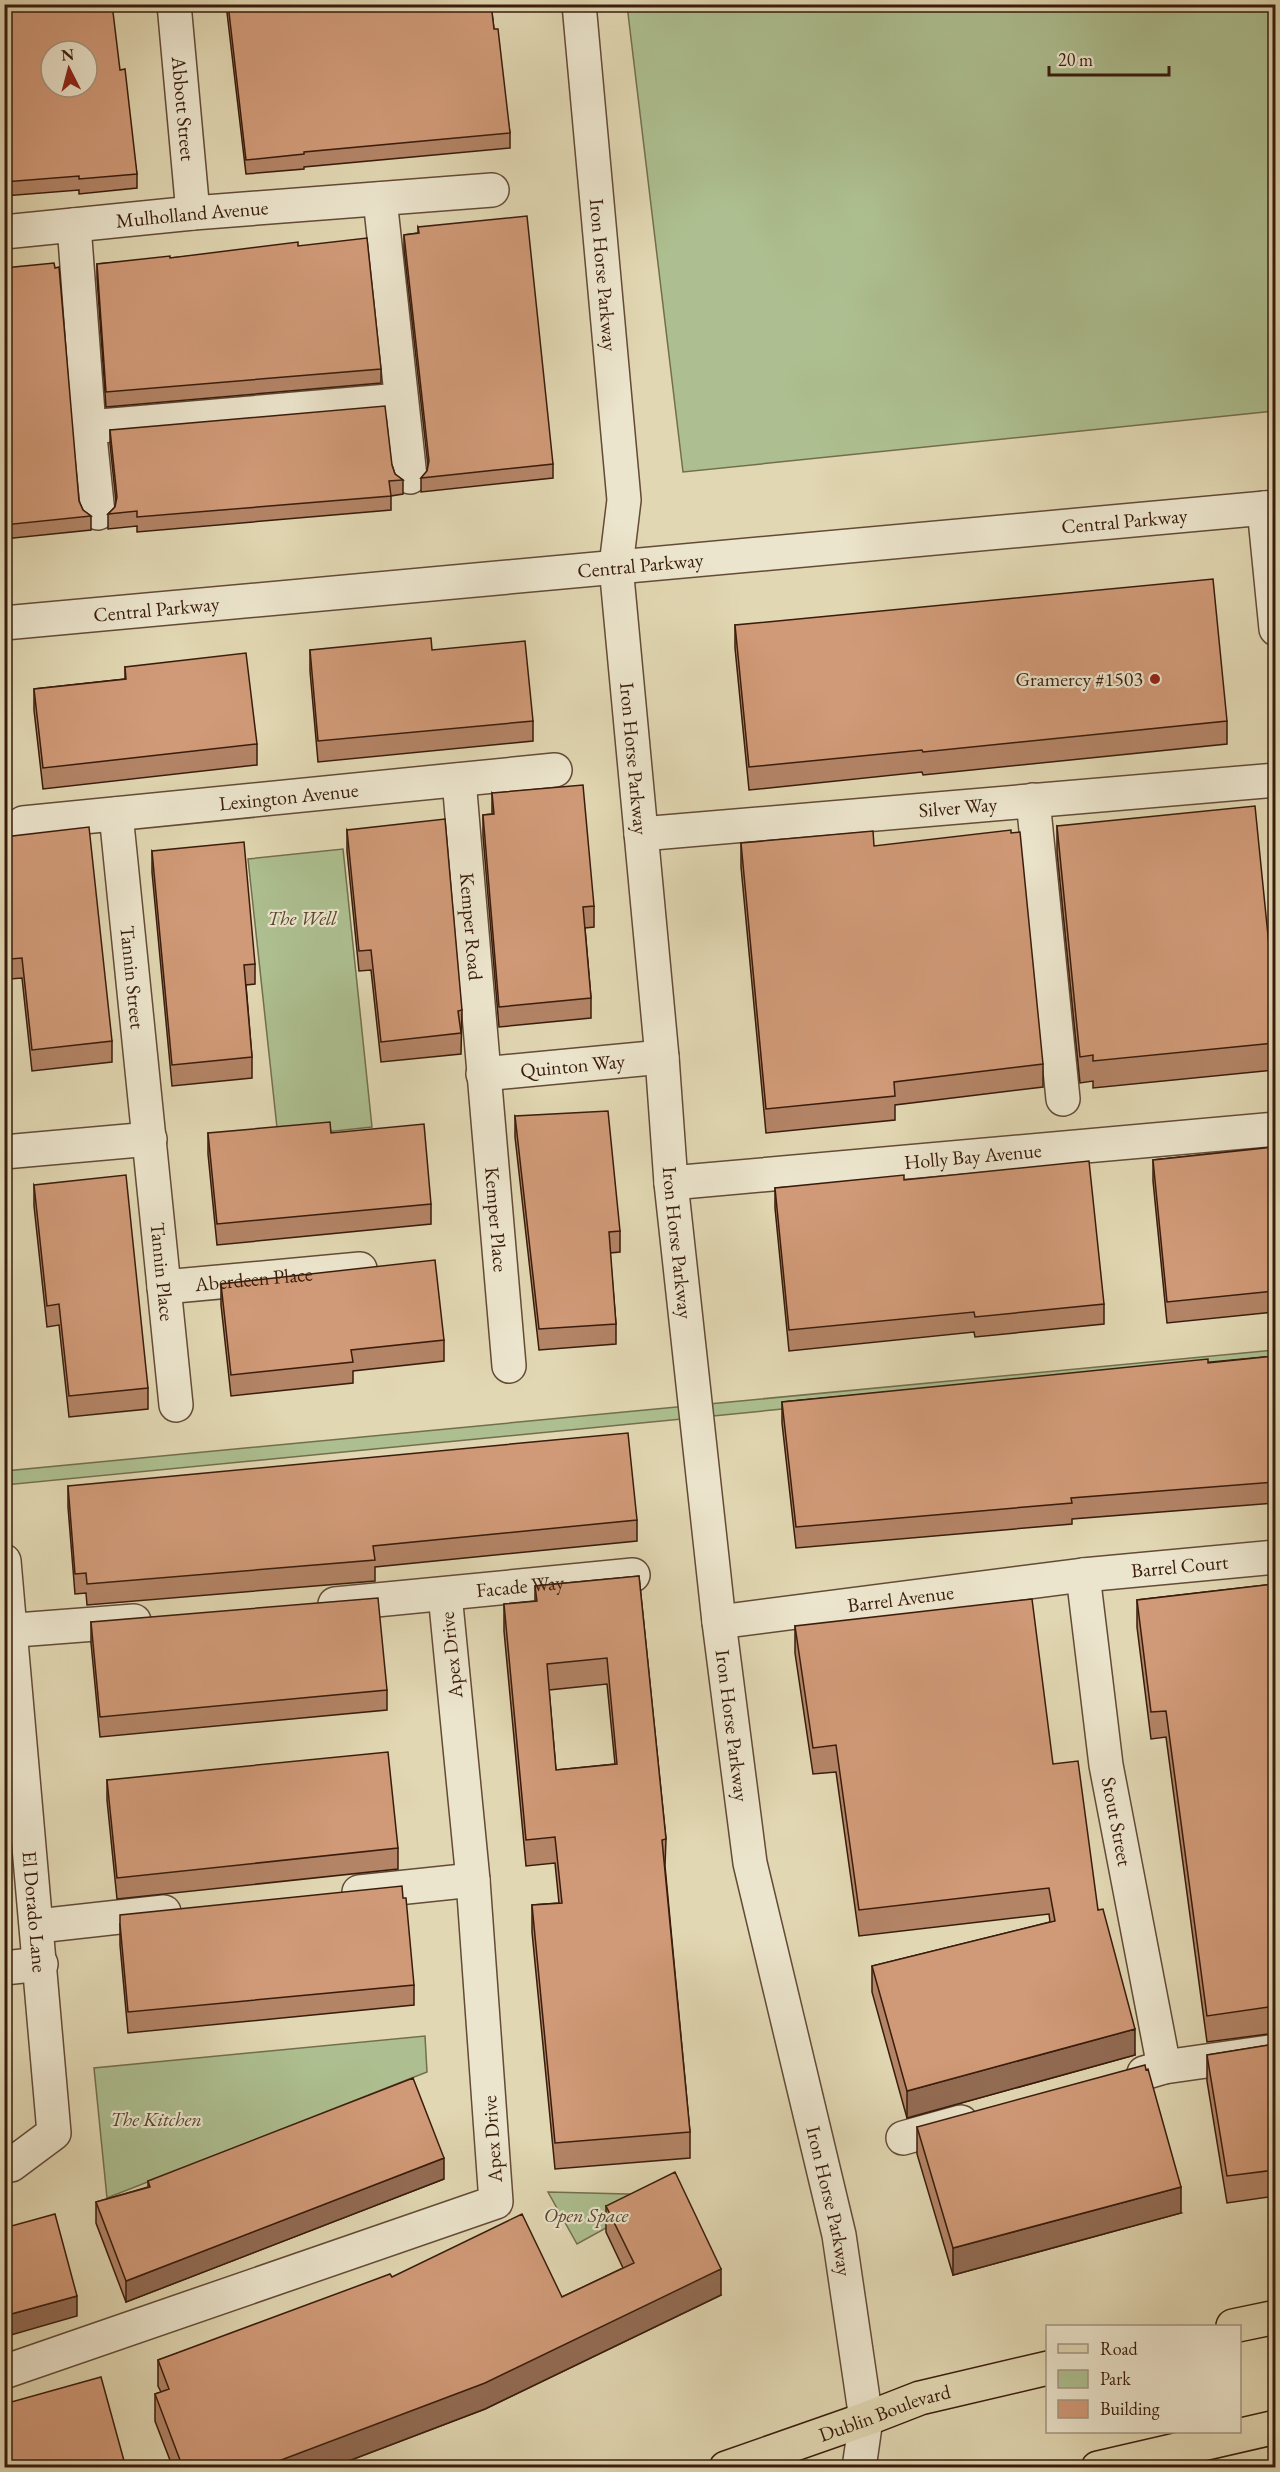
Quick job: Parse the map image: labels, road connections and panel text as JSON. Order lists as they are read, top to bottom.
{
  "streets": {
    "main road": ["Dublin Boulevard"],
    "street": [
      "Abbott Street",
      "Mulholland Avenue",
      "Iron Horse Parkway",
      "Central Parkway",
      "Lexington Avenue",
      "Silver Way",
      "Kemper Road",
      "Tannin Street",
      "Quinton Way",
      "Holly Bay Avenue",
      "Kemper Place",
      "Tannin Place",
      "Aberdeen Place",
      "Barrel Court",
      "Facade Way",
      "Barrel Avenue",
      "Apex Drive",
      "Stout Street",
      "El Dorado Lane"
    ]
  },
  "crossings": [
    ["Abbott Street", "Mulholland Avenue"],
    ["Iron Horse Parkway", "Central Parkway"],
    ["Iron Horse Parkway", "Silver Way"],
    ["Iron Horse Parkway", "Quinton Way"],
    ["Iron Horse Parkway", "Holly Bay Avenue"],
    ["Iron Horse Parkway", "Barrel Avenue"],
    ["Iron Horse Parkway", "Dublin Boulevard"],
    ["Lexington Avenue", "Kemper Road"],
    ["Lexington Avenue", "Tannin Street"],
    ["Kemper Road", "Quinton Way"],
    ["Kemper Road", "Kemper Place"],
    ["Tannin Street", "Tannin Place"],
    ["Quinton Way", "Kemper Place"],
    ["Tannin Place", "Aberdeen Place"],
    ["Barrel Court", "Barrel Avenue"],
    ["Barrel Court", "Stout Street"],
    ["Facade Way", "Apex Drive"],
    ["Barrel Avenue", "Stout Street"]
  ],
  "parks": ["The Well", "The Kitchen", "Open Space"],
  "places": ["Gramercy #1503"],
  "legend": ["Road", "Park", "Building"],
  "scale_bar": "20 m",
  "north": "top"
}
